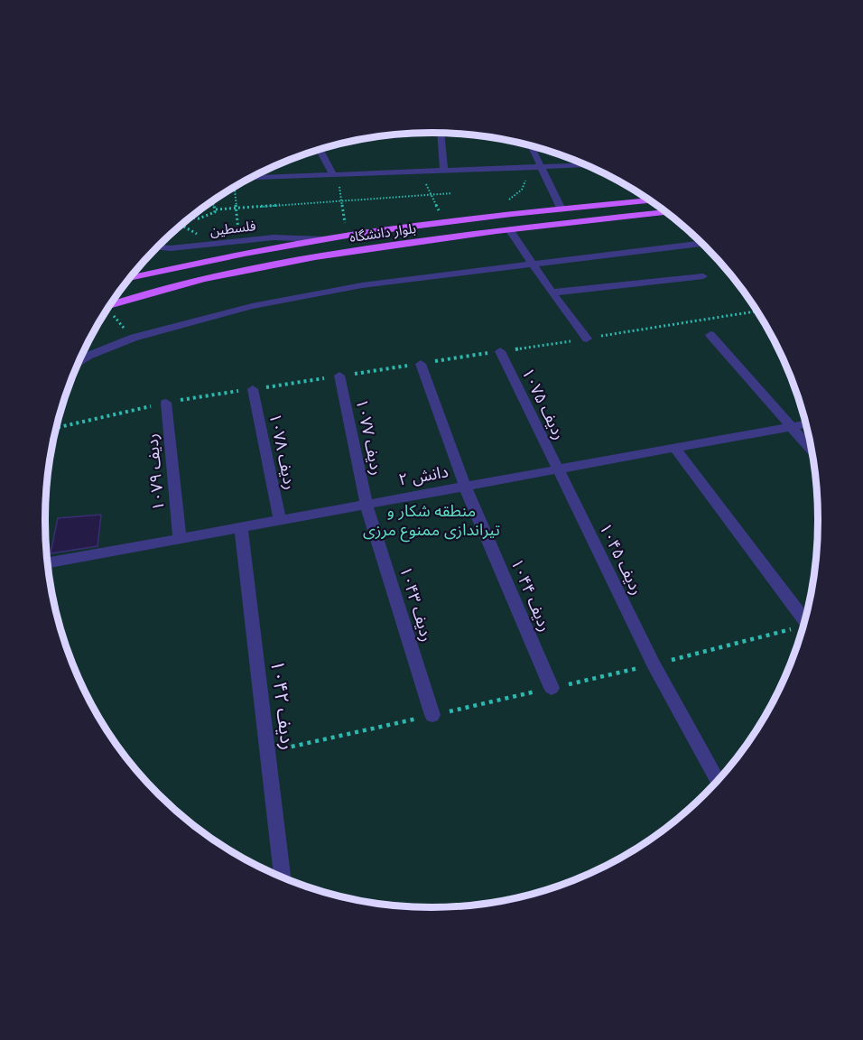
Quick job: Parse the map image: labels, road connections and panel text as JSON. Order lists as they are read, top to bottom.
{
  "streets": {
    "main road": ["بلوار دانشگاه"],
    "street": [
      "فلسطین",
      "ردیف ۱۰۷۵",
      "ردیف ۱۰۷۷",
      "ردیف ۱۰۷۸",
      "ردیف ۱۰۷۹",
      "دانش ۲",
      "ردیف ۱۰۴۵",
      "ردیف ۱۰۴۴",
      "ردیف ۱۰۴۳",
      "ردیف ۱۰۴۲"
    ]
  },
  "crossings": [
    ["فلسطین", "بلوار دانشگاه"],
    ["ردیف ۱۰۷۵", "دانش ۲"],
    ["ردیف ۱۰۷۵", "ردیف ۱۰۴۵"],
    ["ردیف ۱۰۷۷", "دانش ۲"],
    ["ردیف ۱۰۷۷", "ردیف ۱۰۴۳"],
    ["ردیف ۱۰۷۸", "دانش ۲"],
    ["ردیف ۱۰۷۹", "دانش ۲"],
    ["دانش ۲", "ردیف ۱۰۴۵"],
    ["دانش ۲", "ردیف ۱۰۴۴"],
    ["دانش ۲", "ردیف ۱۰۴۳"],
    ["دانش ۲", "ردیف ۱۰۴۲"]
  ],
  "parks": ["منطقه شکار و تیراندازی ممنوع مرزی"]
}
